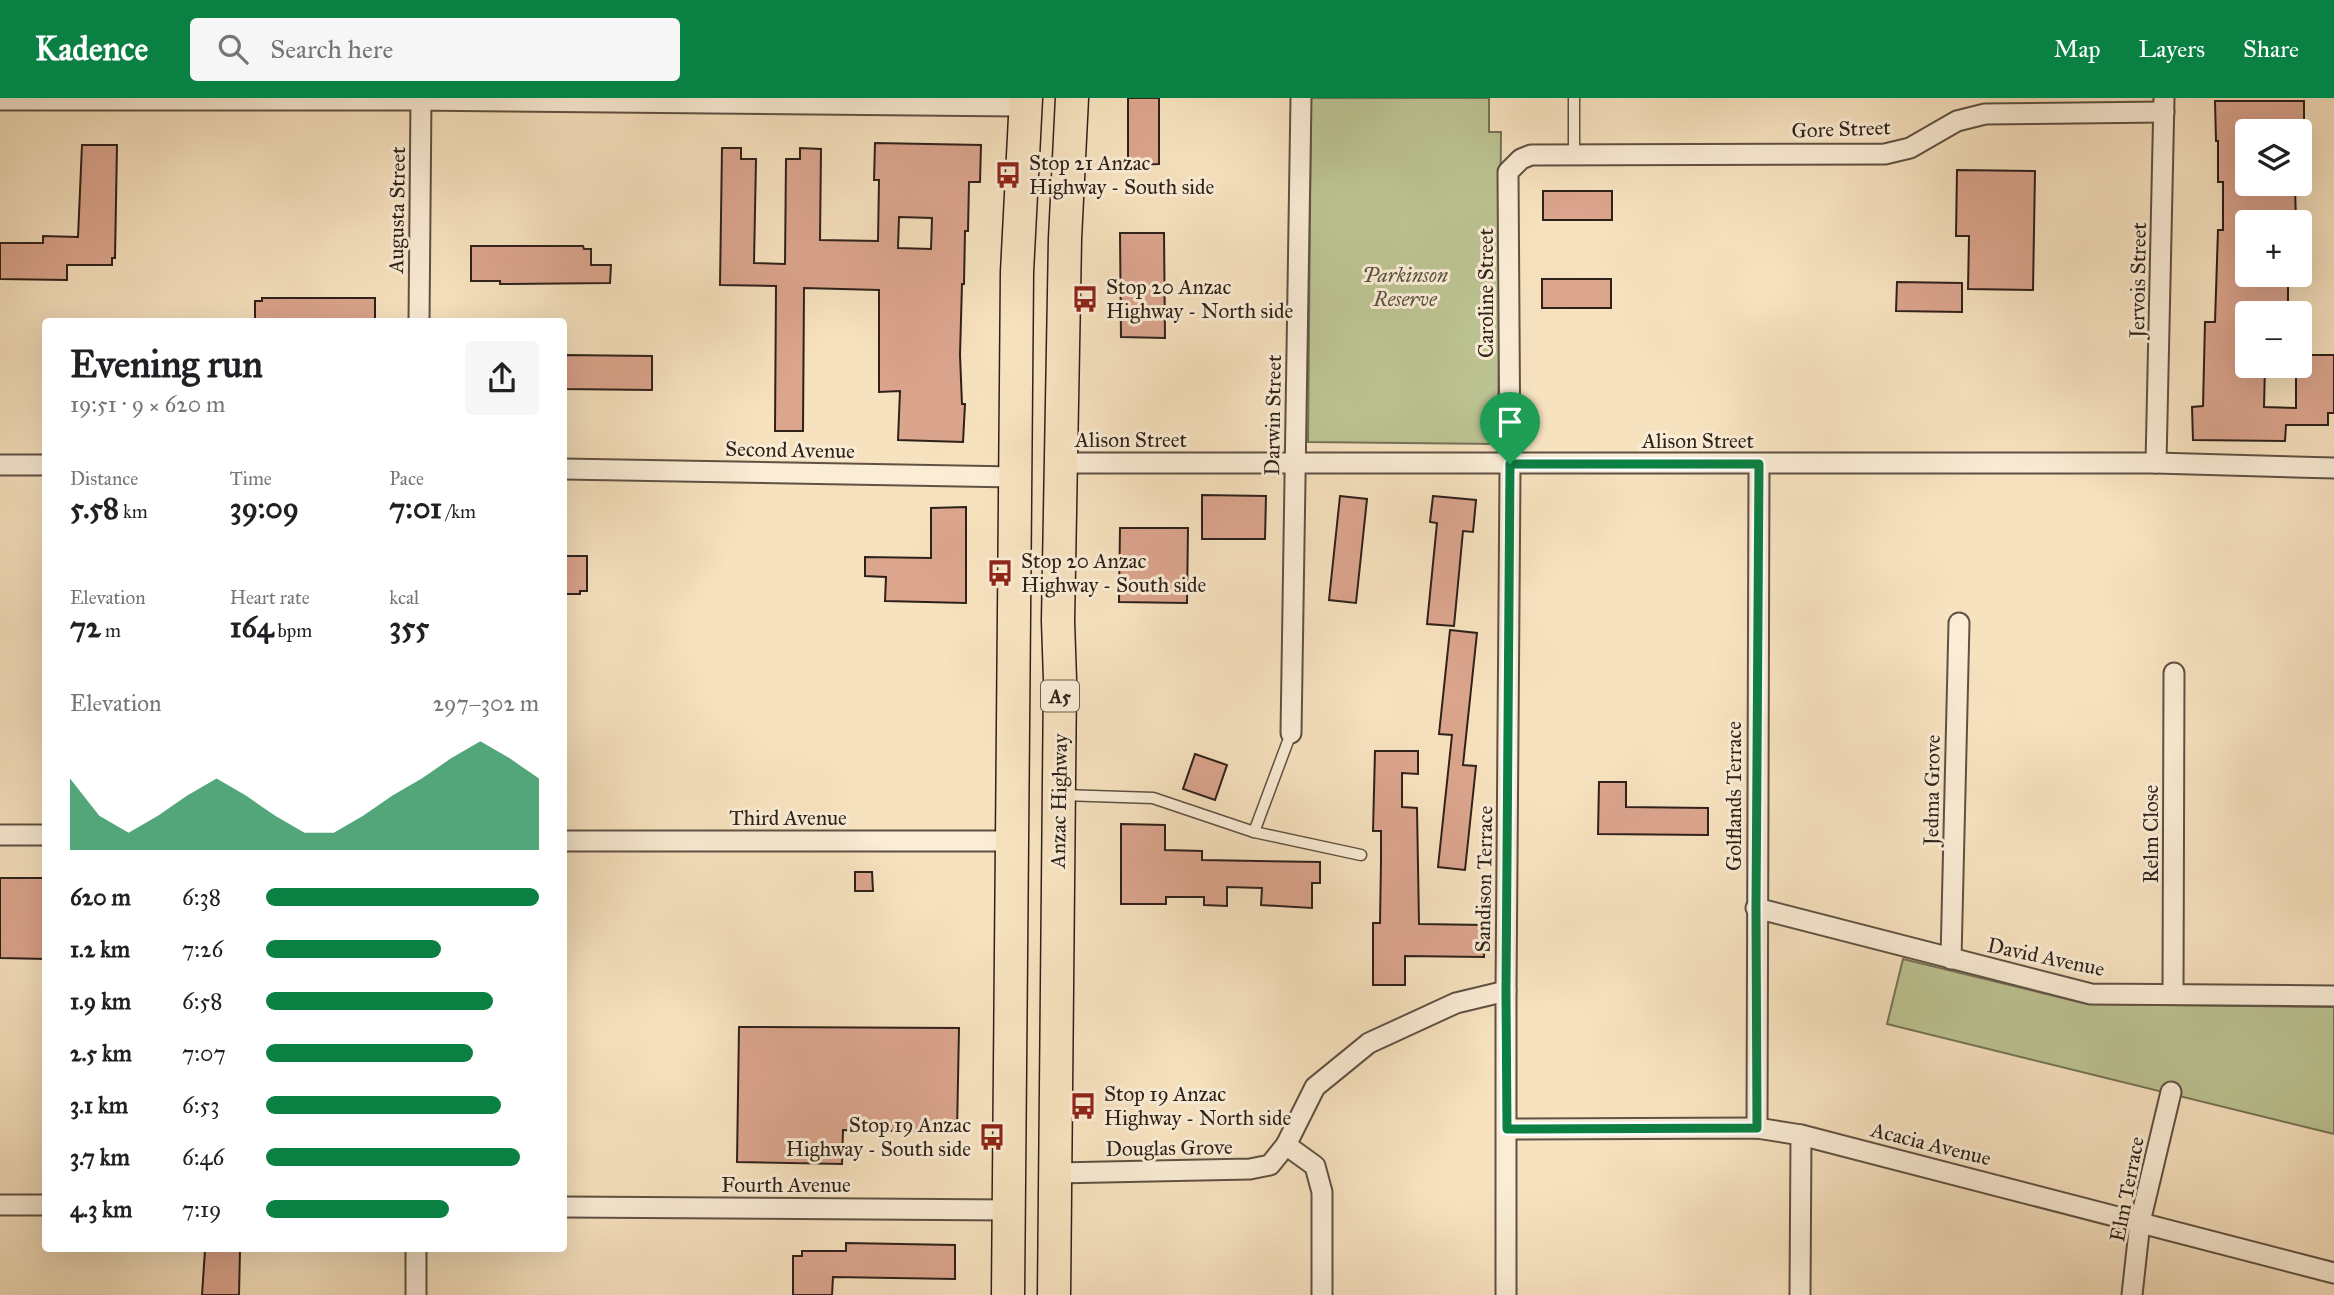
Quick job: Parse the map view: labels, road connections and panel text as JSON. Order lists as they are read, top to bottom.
{
  "streets": {
    "highway": ["A5", "Anzac Highway"],
    "street": [
      "Gore Street",
      "Augusta Street",
      "Jervois Street",
      "Caroline Street",
      "Darwin Street",
      "Alison Street",
      "Second Avenue",
      "Jedma Grove",
      "Golflands Terrace",
      "Third Avenue",
      "Relm Close",
      "Sandison Terrace",
      "David Avenue",
      "Acacia Avenue",
      "Douglas Grove",
      "Fourth Avenue",
      "Elm Terrace"
    ]
  },
  "crossings": [
    ["Gore Street", "Jervois Street"],
    ["Gore Street", "Caroline Street"],
    ["Jervois Street", "Alison Street"],
    ["Caroline Street", "Alison Street"],
    ["Caroline Street", "Sandison Terrace"],
    ["Darwin Street", "Alison Street"],
    ["Alison Street", "Golflands Terrace"],
    ["Alison Street", "Anzac Highway"],
    ["Alison Street", "Sandison Terrace"],
    ["Second Avenue", "A5"],
    ["A5", "Third Avenue"],
    ["A5", "Fourth Avenue"],
    ["Jedma Grove", "David Avenue"],
    ["Golflands Terrace", "David Avenue"],
    ["Golflands Terrace", "Acacia Avenue"],
    ["Anzac Highway", "Douglas Grove"],
    ["Relm Close", "David Avenue"],
    ["Sandison Terrace", "Acacia Avenue"],
    ["Sandison Terrace", "Douglas Grove"],
    ["Acacia Avenue", "Elm Terrace"]
  ],
  "parks": ["Parkinson Reserve"],
  "places": {
    "bus stop": [
      "Stop 21 Anzac Highway - South side",
      "Stop 20 Anzac Highway - North side",
      "Stop 20 Anzac Highway - South side",
      "Stop 19 Anzac Highway - North side",
      "Stop 19 Anzac Highway - South side"
    ]
  },
  "page": {
    "header": "Kadence",
    "search": "Search here",
    "nav": ["Map", "Layers", "Share"],
    "map_buttons": ["+", "−"],
    "heading": ["Evening run", "19:51 · 9 × 620 m"],
    "stats": [
      ["Distance", "5.58 km"],
      ["Time", "39:09"],
      ["Pace", "7:01 /km"],
      ["Elevation", "72 m"],
      ["Heart rate", "164 bpm"],
      ["kcal", "355"]
    ],
    "chart": ["Elevation", "297–302 m"],
    "list": [
      {
        "name": "620 m",
        "note": "6:38"
      },
      {
        "name": "1.2 km",
        "note": "7:26"
      },
      {
        "name": "1.9 km",
        "note": "6:58"
      },
      {
        "name": "2.5 km",
        "note": "7:07"
      },
      {
        "name": "3.1 km",
        "note": "6:53"
      },
      {
        "name": "3.7 km",
        "note": "6:46"
      },
      {
        "name": "4.3 km",
        "note": "7:19"
      }
    ]
  }
}
